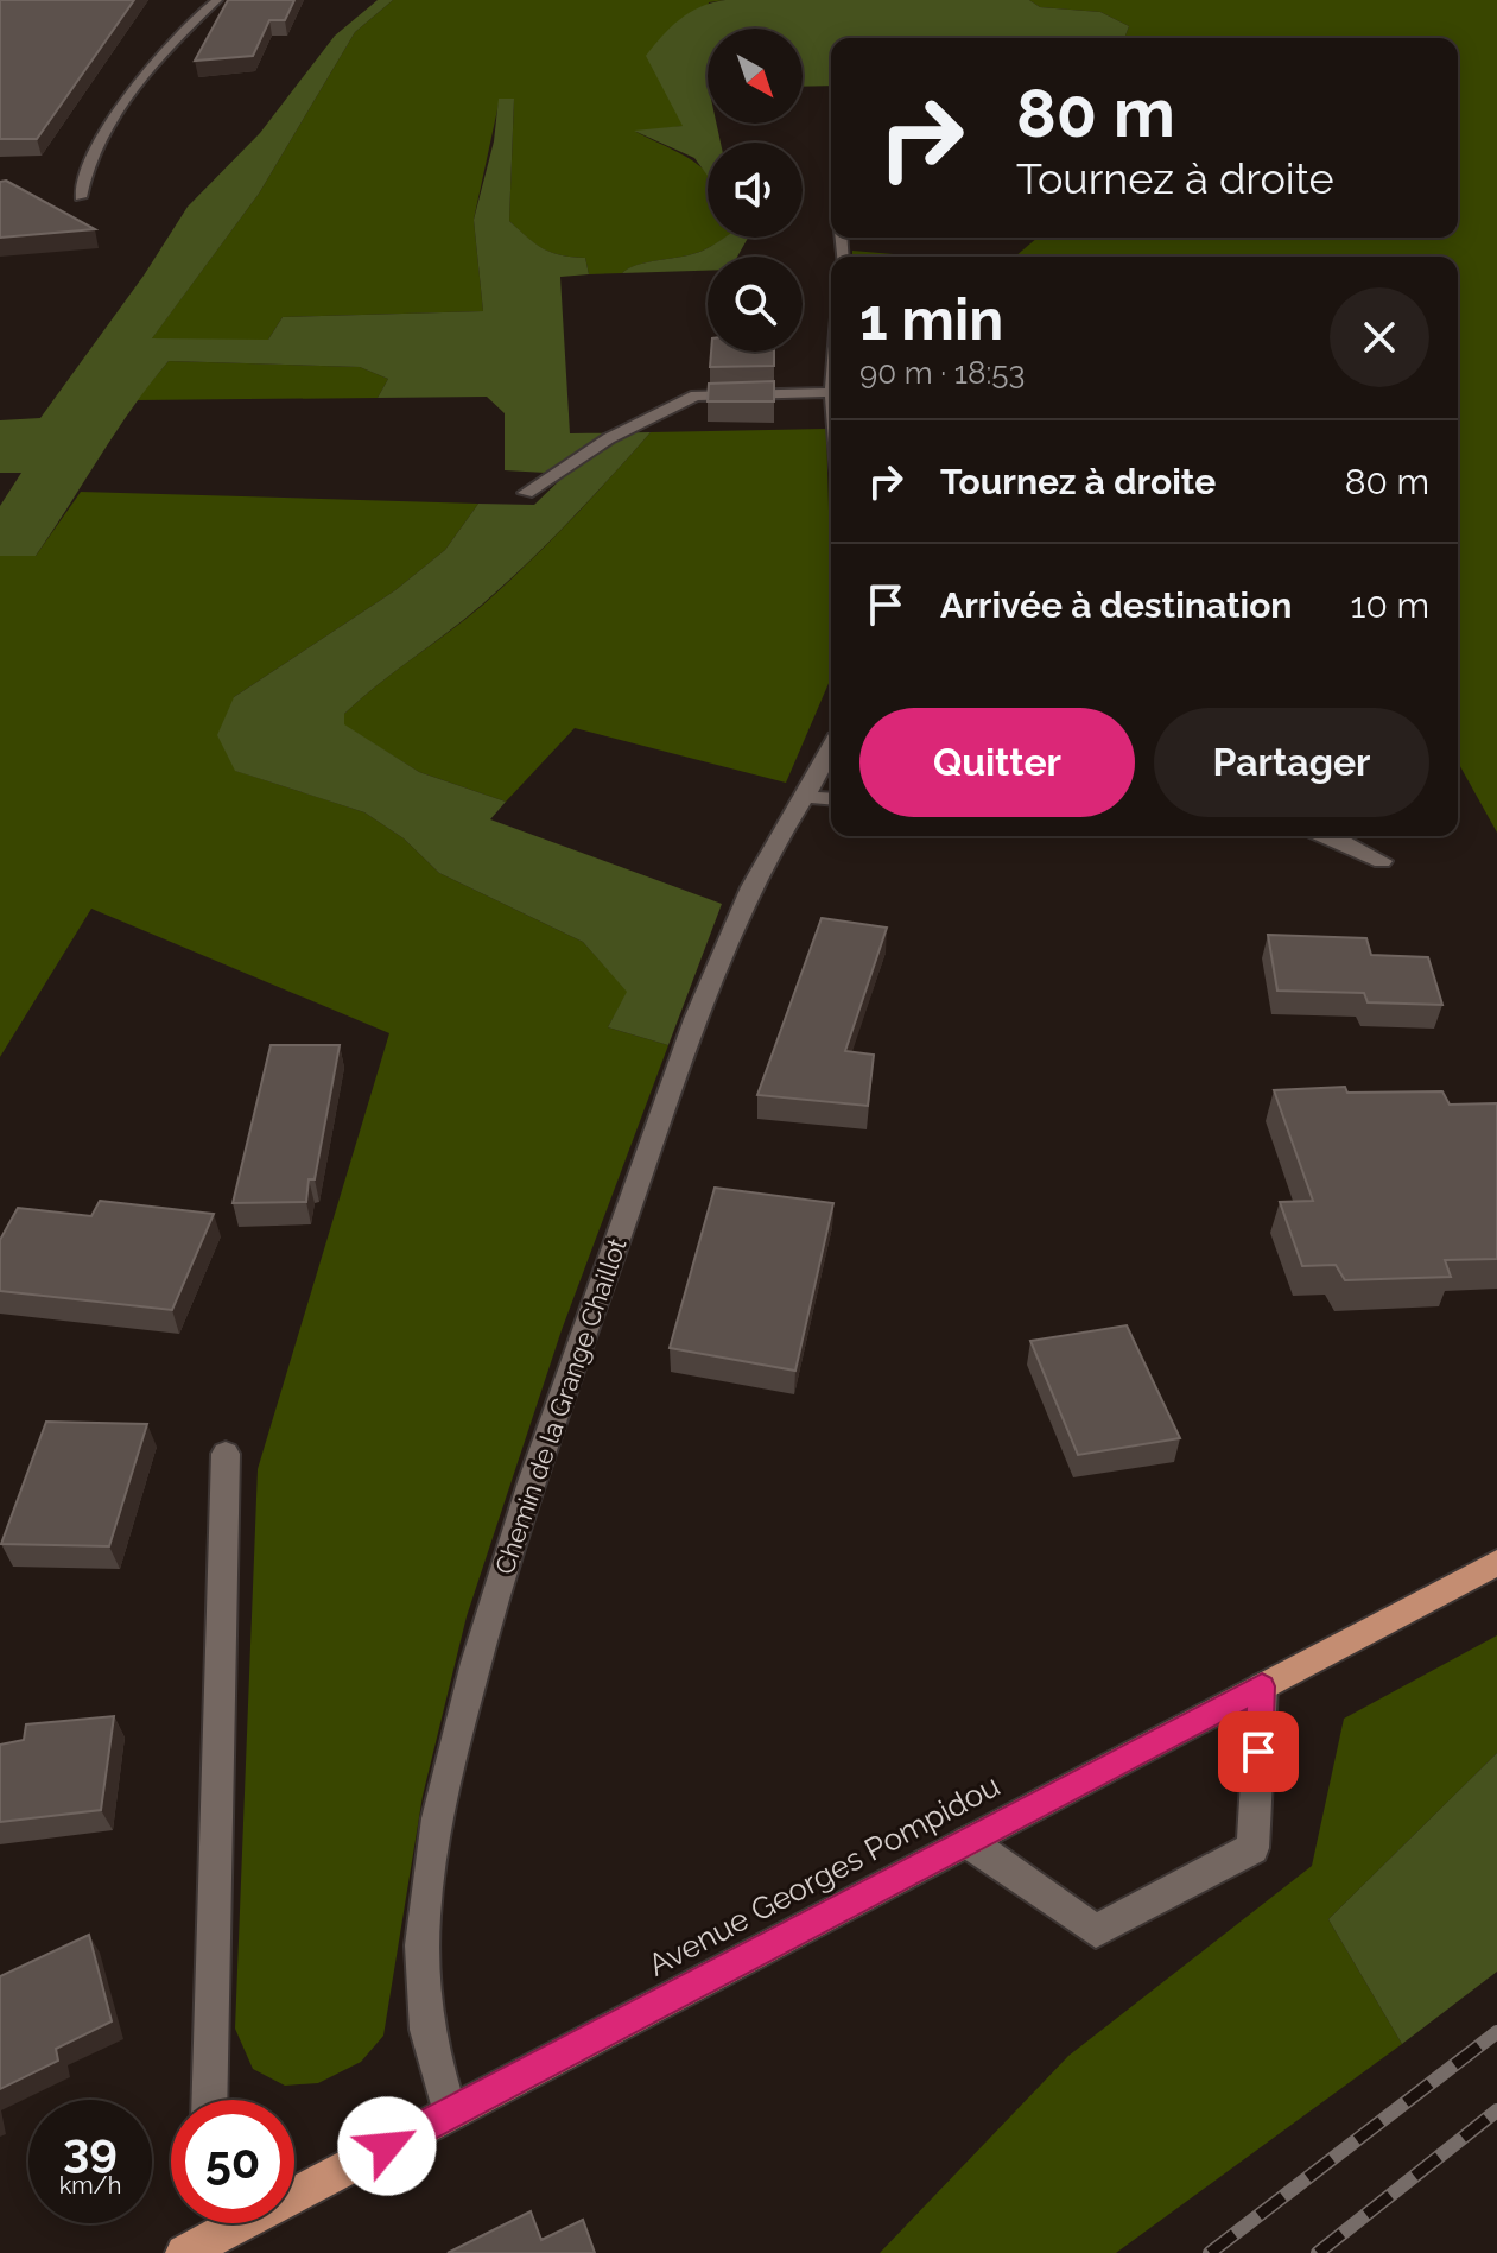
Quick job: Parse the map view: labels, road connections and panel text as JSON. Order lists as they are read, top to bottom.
{
  "streets": {
    "main road": ["Avenue Georges Pompidou"],
    "street": ["Chemin de la Grange Chaillot"]
  },
  "crossings": [
    ["Chemin de la Grange Chaillot", "Avenue Georges Pompidou"]
  ],
  "north": "bottom right",
  "page": {
    "turn": ["80 m", "Tournez à droite"],
    "heading": ["1 min", "90 m · 18:53"],
    "list": [
      {
        "name": "Tournez à droite",
        "value": "80 m"
      },
      {
        "name": "Arrivée à destination",
        "value": "10 m"
      }
    ],
    "buttons": ["Quitter", "Partager"],
    "speed": "39 km/h",
    "limit": "50"
  }
}
